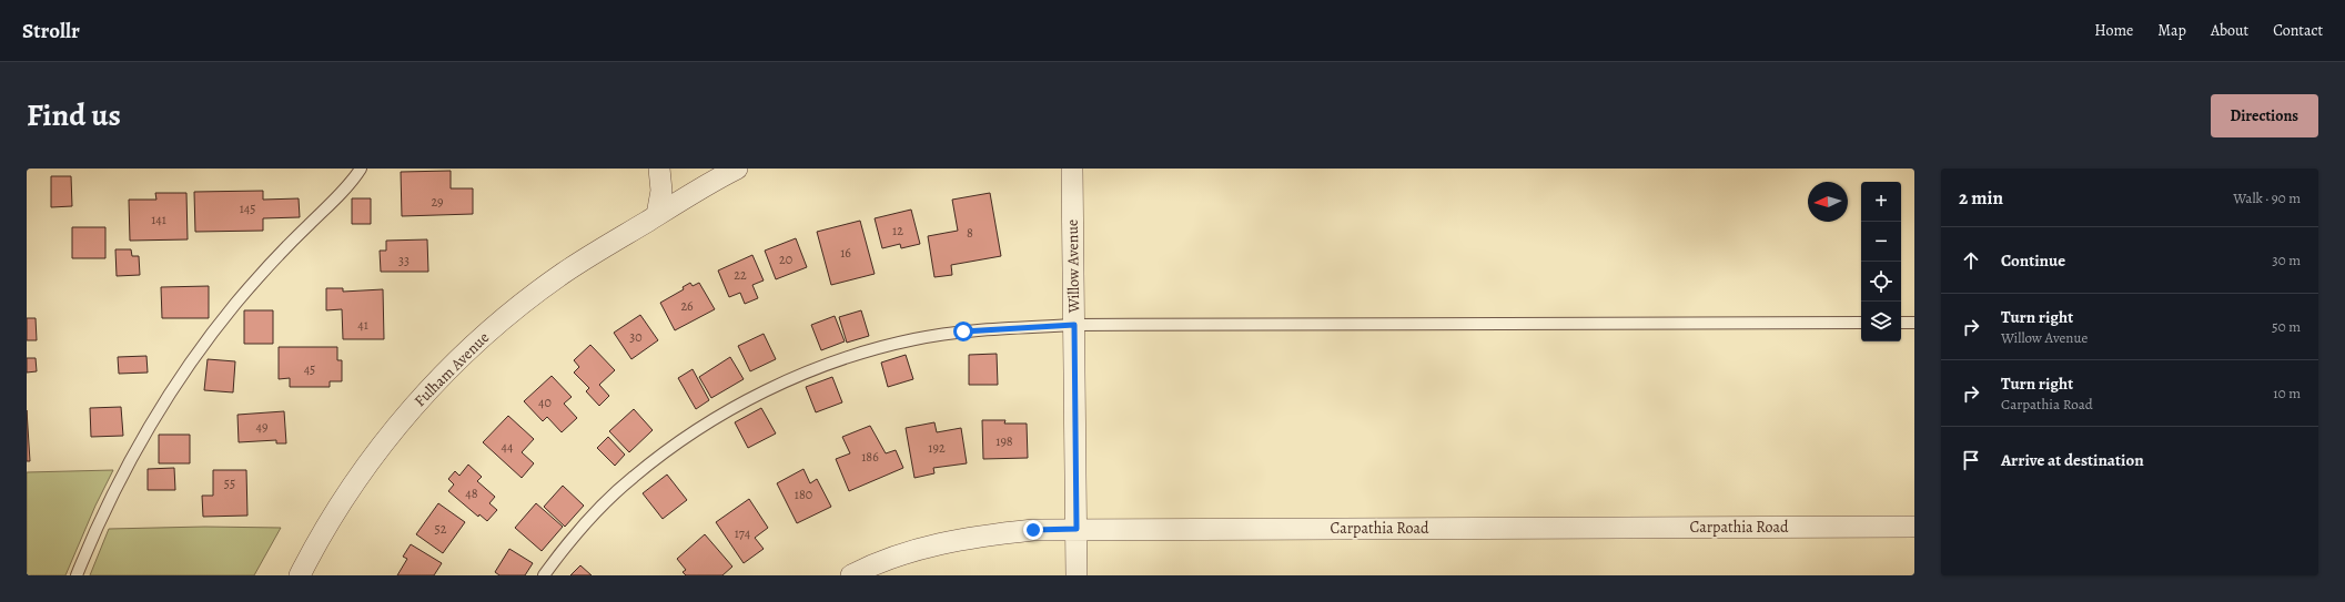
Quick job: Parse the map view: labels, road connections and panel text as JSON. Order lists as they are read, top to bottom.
{
  "streets": {
    "street": ["Willow Avenue", "Fulham Avenue", "Carpathia Road"]
  },
  "crossings": [
    ["Willow Avenue", "Carpathia Road"]
  ],
  "house_numbers": [
    "29",
    "145",
    "141",
    "12",
    "8",
    "16",
    "20",
    "33",
    "22",
    "26",
    "41",
    "30",
    "45",
    "40",
    "49",
    "198",
    "44",
    "192",
    "186",
    "55",
    "48",
    "180",
    "52",
    "174"
  ],
  "north": "left",
  "page": {
    "header": "Strollr",
    "nav": [
      "Home",
      "Map",
      "About",
      "Contact"
    ],
    "title": "Find us",
    "buttons": "Directions",
    "heading": ["2 min", "Walk · 90 m"],
    "map_buttons": ["+", "−"],
    "list": [
      ["Continue", "30 m"],
      ["Turn right", "Willow Avenue", "50 m"],
      ["Turn right", "Carpathia Road", "10 m"],
      "Arrive at destination"
    ]
  }
}
